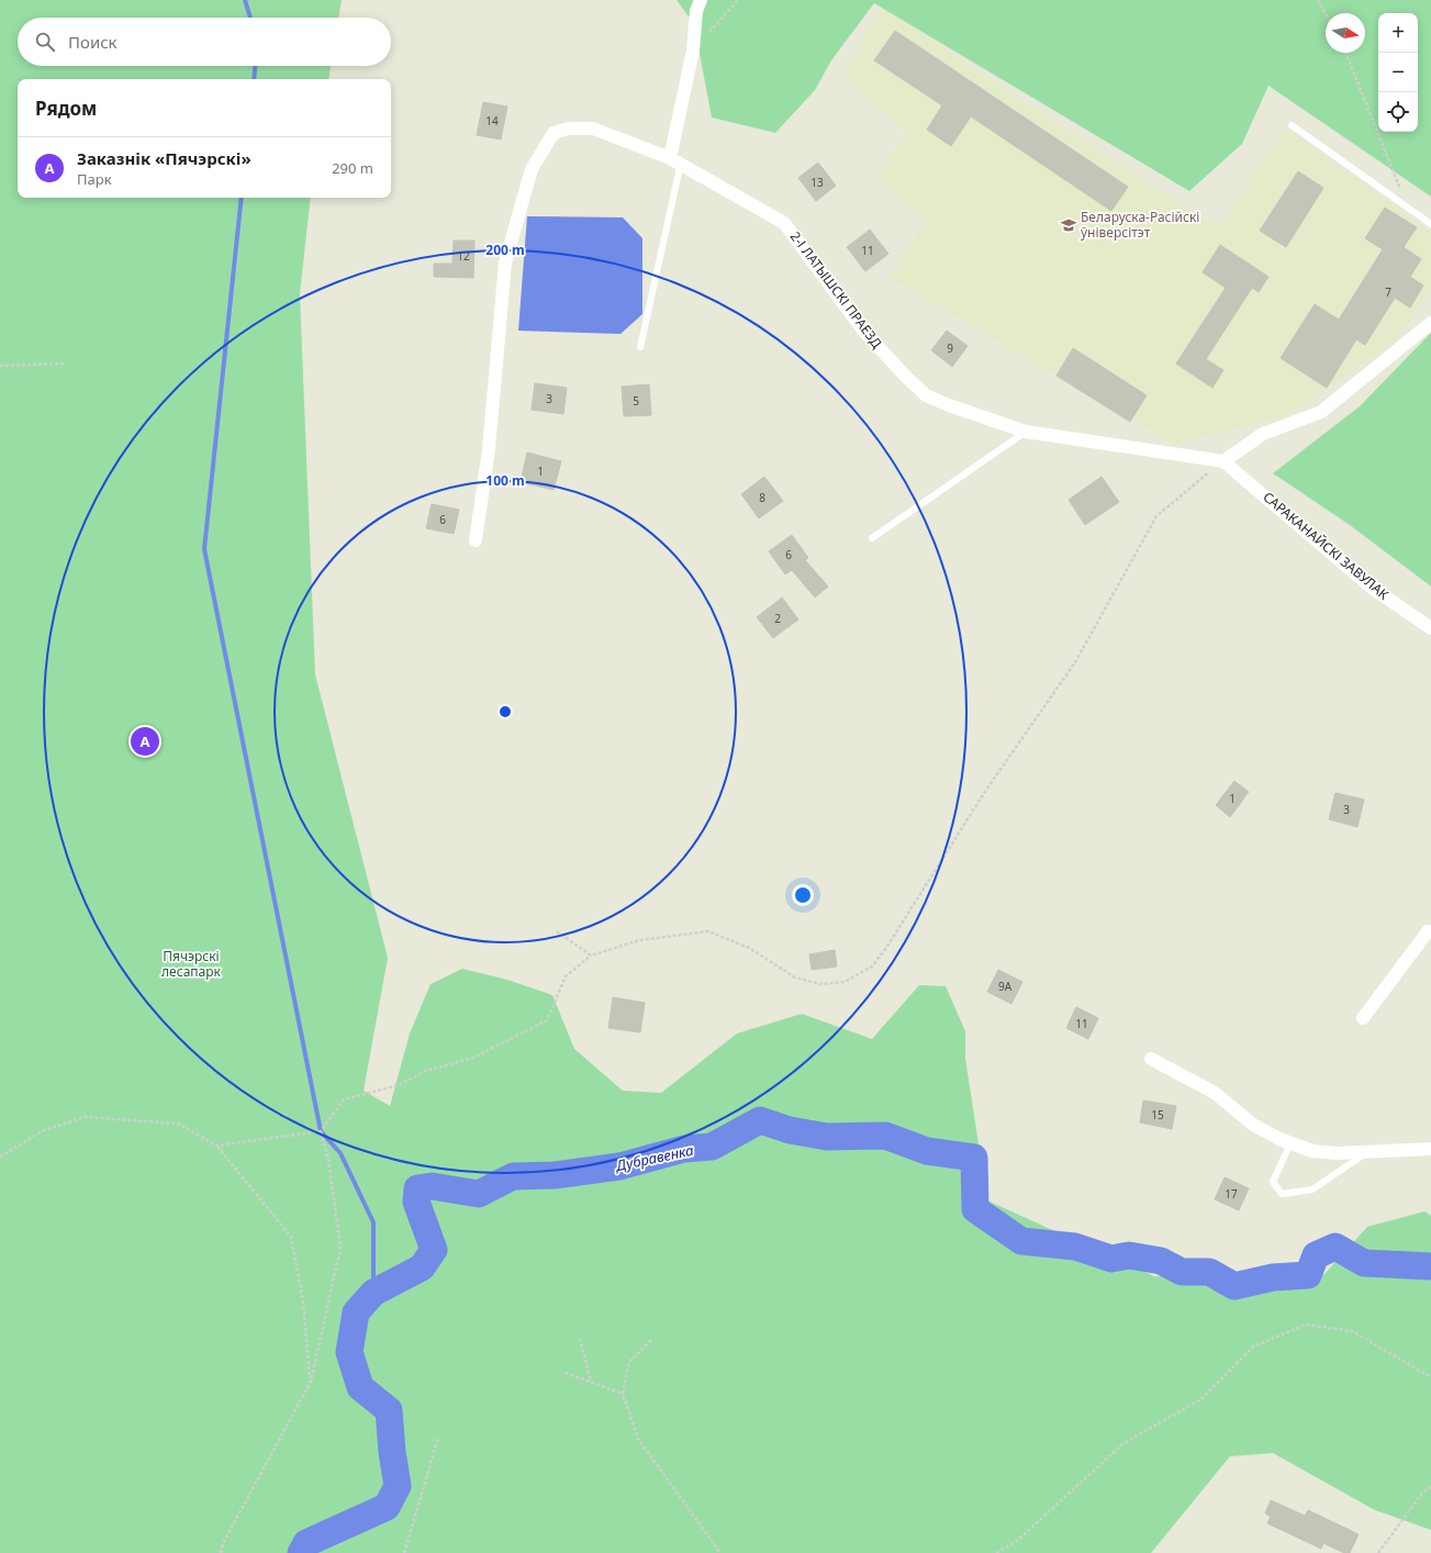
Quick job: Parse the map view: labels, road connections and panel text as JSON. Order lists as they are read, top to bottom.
{
  "streets": {
    "street": ["2-І ЛАТЫШСКІ ПРАЕЗД", "САРАКАНАЙСКІ ЗАВУЛАК"]
  },
  "crossings": [
    ["2-І ЛАТЫШСКІ ПРАЕЗД", "САРАКАНАЙСКІ ЗАВУЛАК"]
  ],
  "water": ["Дубравенка"],
  "parks": ["Пячэрскі лесапарк"],
  "places": {
    "school or university": ["Беларуска-Расійскі ўніверсітэт"]
  },
  "house_numbers": [
    "14",
    "13",
    "11",
    "12",
    "7",
    "9",
    "3",
    "5",
    "1",
    "8",
    "6",
    "6",
    "2",
    "1",
    "3",
    "9А",
    "11",
    "15",
    "17"
  ],
  "north": "right",
  "page": {
    "map_buttons": ["+", "−"],
    "search": "Поиск",
    "heading": "Рядом",
    "list": [
      {
        "mark": "A",
        "name": "Заказнік «Пячэрскі»",
        "note": "Парк",
        "value": "290 m"
      }
    ],
    "pins": "A"
  },
  "rings": ["200 m", "100 m"]
}
